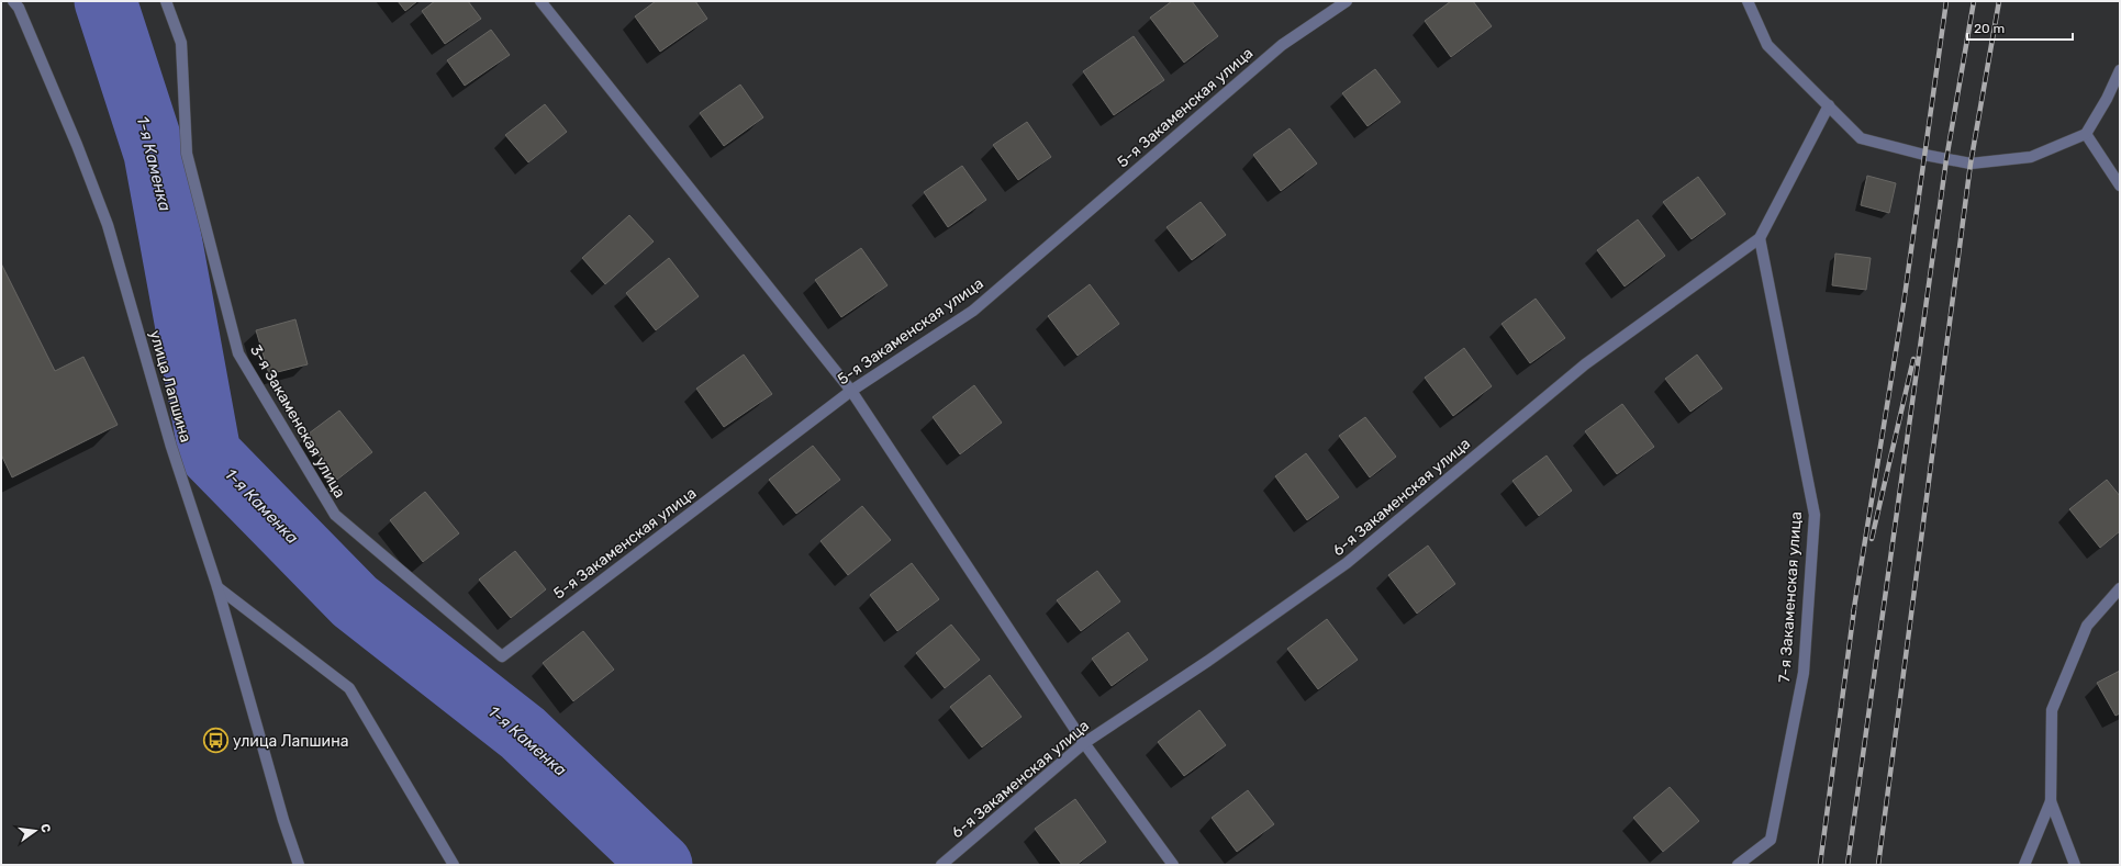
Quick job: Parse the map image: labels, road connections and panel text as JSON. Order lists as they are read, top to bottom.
{
  "streets": {
    "street": [
      "5-я Закаменская улица",
      "улица Лапшина",
      "3-я Закаменская улица",
      "6-я Закаменская улица",
      "7-я Закаменская улица"
    ]
  },
  "crossings": [
    ["5-я Закаменская улица", "3-я Закаменская улица"],
    ["6-я Закаменская улица", "7-я Закаменская улица"]
  ],
  "water": ["1-я Каменка"],
  "places": {
    "bus stop": ["улица Лапшина"]
  },
  "scale_bar": "20 m",
  "north": "right"
}
